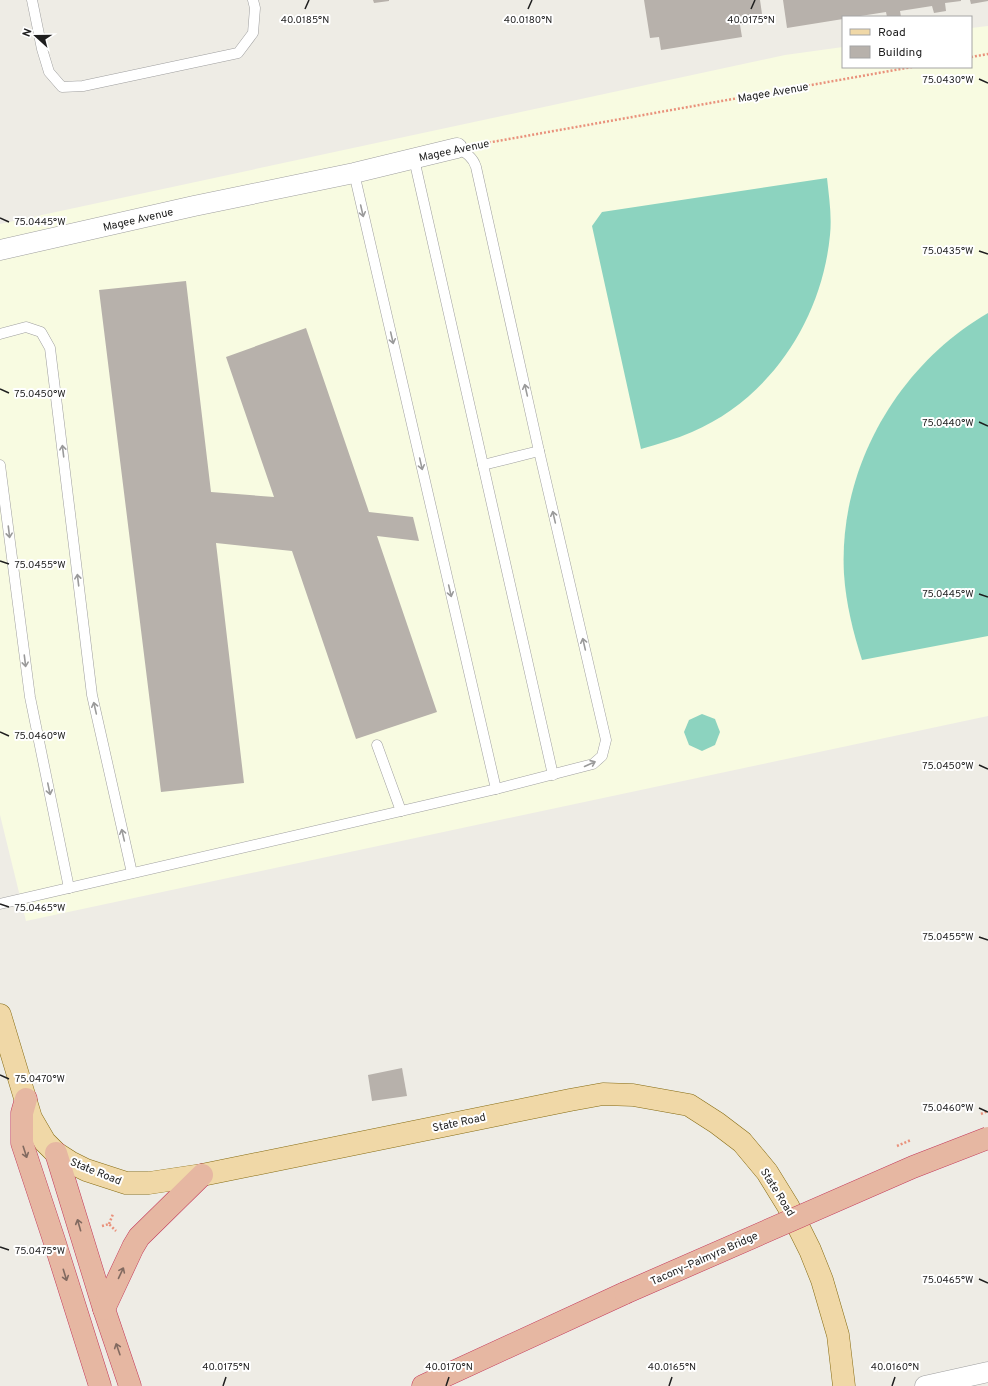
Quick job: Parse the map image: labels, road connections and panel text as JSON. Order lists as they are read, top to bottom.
{
  "streets": {
    "highway": ["Tacony–Palmyra Bridge"],
    "main road": ["State Road"],
    "street": ["Magee Avenue"]
  },
  "legend": ["Road", "Building"],
  "north": "left",
  "coordinates": [
    "40.0175°N",
    "40.0185°N",
    "40.0180°N",
    "75.0430°W",
    "75.0445°W",
    "75.0435°W",
    "75.0450°W",
    "75.0440°W",
    "75.0455°W",
    "75.0460°W",
    "75.0465°W",
    "75.0470°W",
    "75.0475°W",
    "40.0170°N",
    "40.0165°N",
    "40.0160°N"
  ]
}
